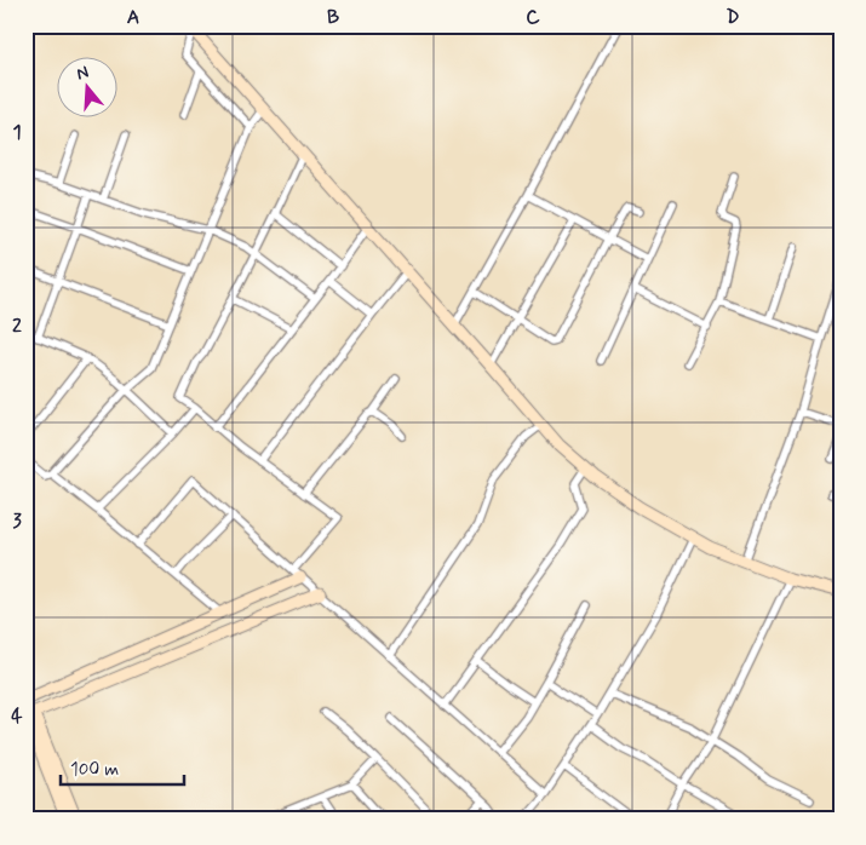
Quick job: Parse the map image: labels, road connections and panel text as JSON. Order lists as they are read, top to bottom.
{
  "scale_bar": "100 m",
  "north": "top",
  "grid": {
    "columns": [
      "A",
      "B",
      "C",
      "D"
    ],
    "rows": [
      "1",
      "2",
      "3",
      "4"
    ]
  }
}
